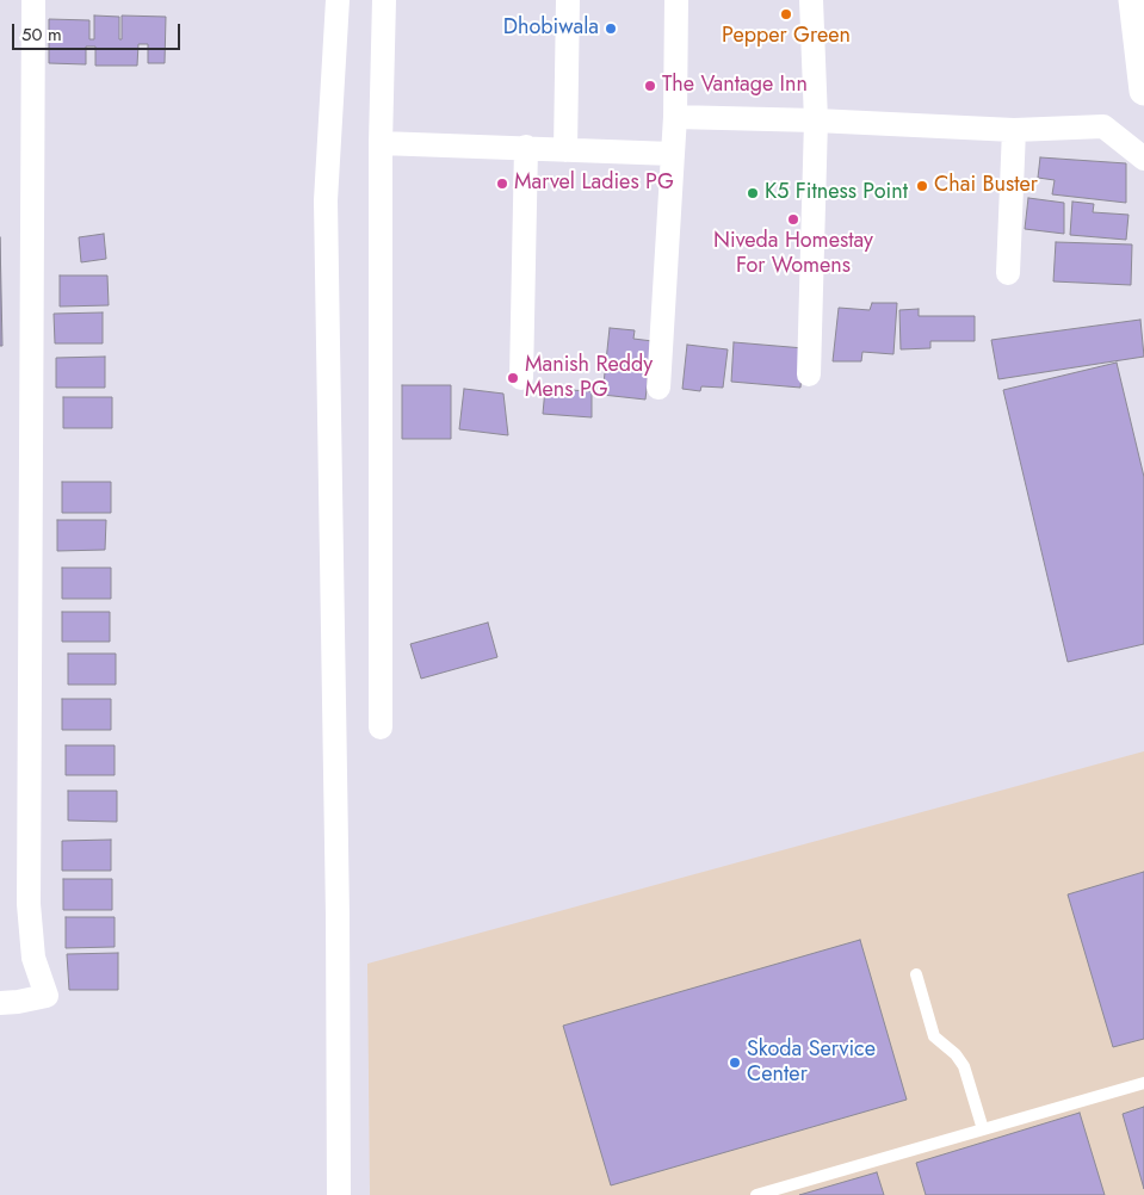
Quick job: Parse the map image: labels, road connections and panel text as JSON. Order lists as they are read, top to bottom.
{
  "places": [
    "Pepper Green",
    "Dhobiwala",
    "The Vantage Inn",
    "Marvel Ladies PG",
    "Chai Buster",
    "K5 Fitness Point",
    "Niveda Homestay For Womens",
    "Manish Reddy Mens PG",
    "Skoda Service Center"
  ],
  "scale_bar": "50 m"
}
